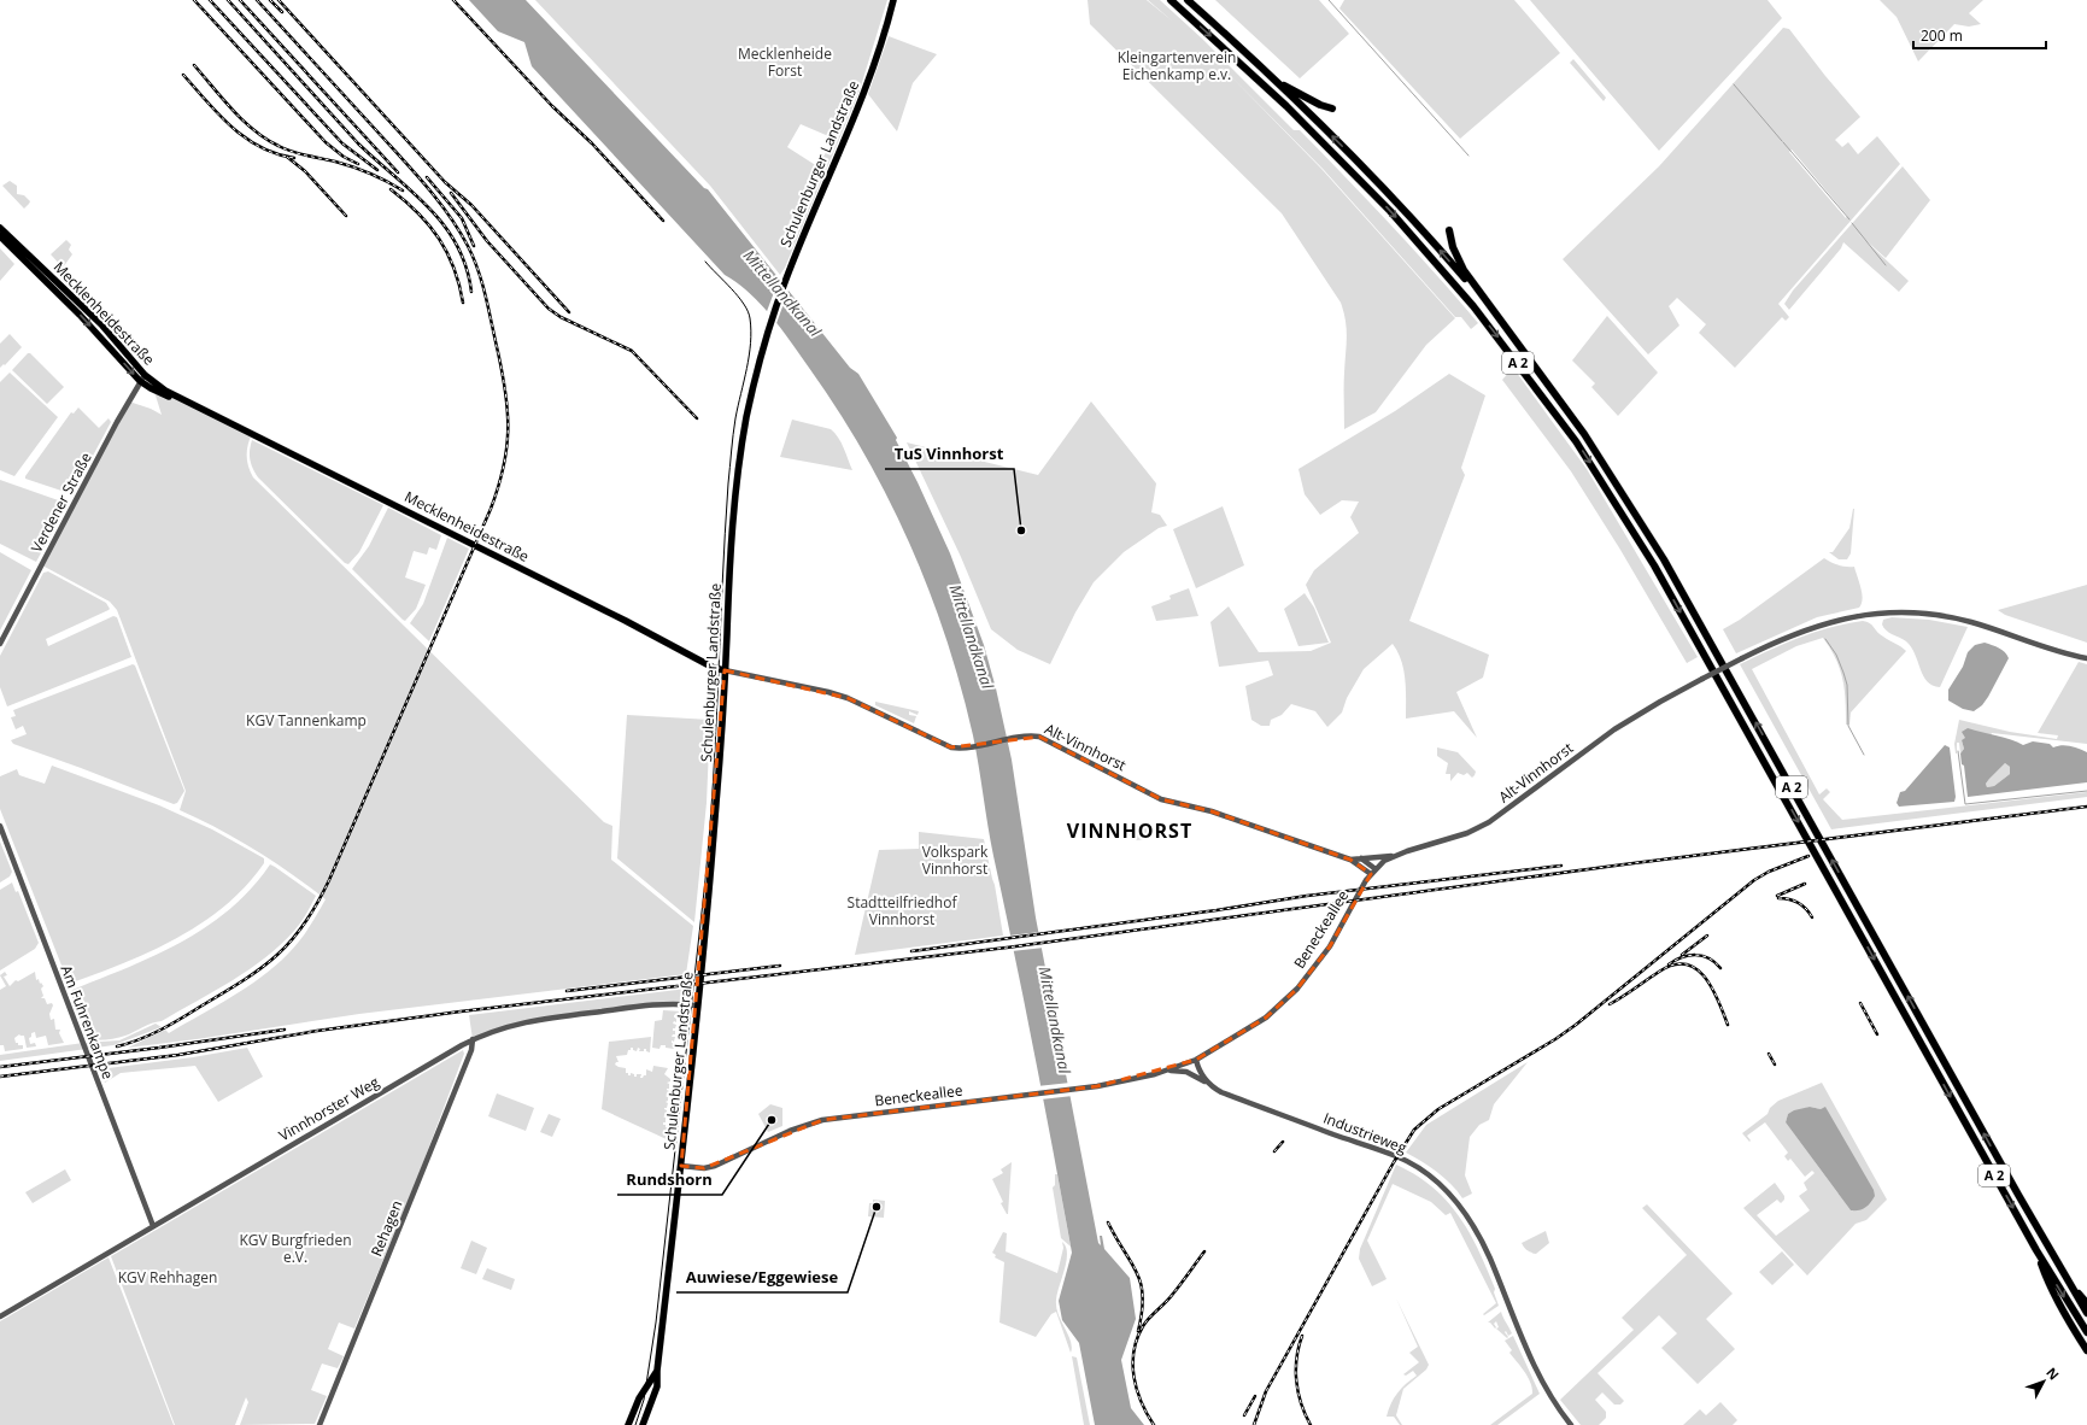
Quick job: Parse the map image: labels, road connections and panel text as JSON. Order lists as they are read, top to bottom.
{
  "streets": {
    "highway": ["A 2"],
    "main road": ["Schulenburger Landstraße", "Mecklenheidestraße"],
    "street": [
      "Verdener Straße",
      "Alt-Vinnhorst",
      "Beneckeallee",
      "Am Fuhrenkampe",
      "Vinnhorster Weg",
      "Industrieweg",
      "Rehagen"
    ]
  },
  "crossings": [
    ["Schulenburger Landstraße", "Mecklenheidestraße"],
    ["Schulenburger Landstraße", "Alt-Vinnhorst"],
    ["Schulenburger Landstraße", "Beneckeallee"],
    ["Schulenburger Landstraße", "Vinnhorster Weg"],
    ["Mecklenheidestraße", "Verdener Straße"],
    ["Mecklenheidestraße", "Alt-Vinnhorst"],
    ["Alt-Vinnhorst", "Beneckeallee"],
    ["Beneckeallee", "Industrieweg"],
    ["Am Fuhrenkampe", "Vinnhorster Weg"],
    ["Vinnhorster Weg", "Rehagen"]
  ],
  "districts": ["VINNHORST"],
  "water": ["Mittellandkanal"],
  "parks": [
    "Mecklenheide Forst",
    "Kleingartenverein Eichenkamp e.v.",
    "KGV Tannenkamp",
    "Volkspark Vinnhorst",
    "Stadtteilfriedhof Vinnhorst",
    "KGV Burgfrieden e.V.",
    "KGV Rehhagen"
  ],
  "places": ["TuS Vinnhorst", "Rundshorn", "Auwiese/Eggewiese"],
  "scale_bar": "200 m",
  "north": "top right"
}
